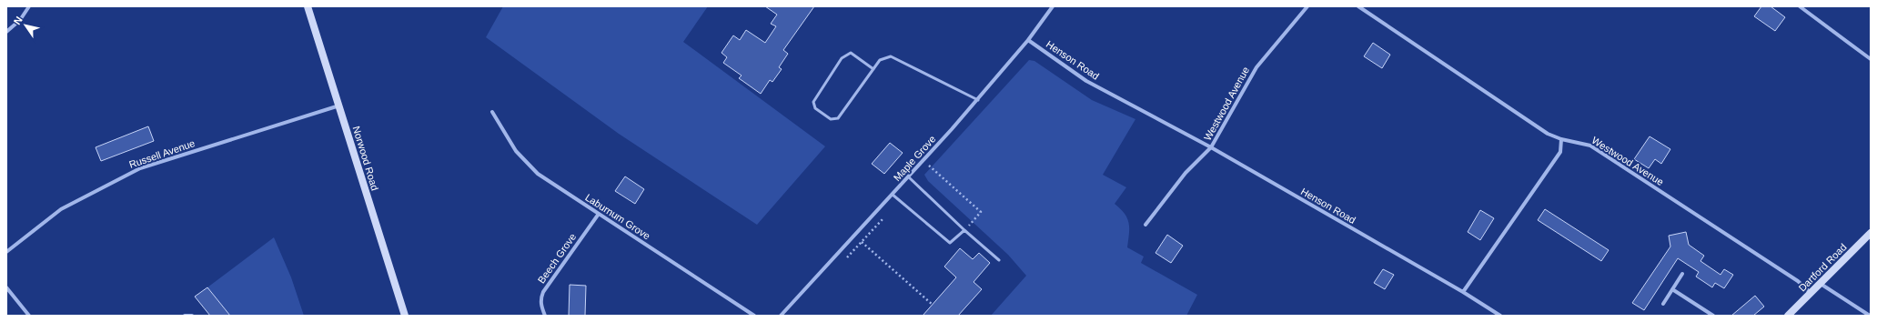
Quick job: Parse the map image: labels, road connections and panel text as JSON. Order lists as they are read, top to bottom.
{
  "streets": {
    "street": [
      "Henson Road",
      "Westwood Avenue",
      "Russell Avenue",
      "Norwood Road",
      "Maple Grove",
      "Laburnum Grove",
      "Beech Grove",
      "Dartford Road"
    ]
  },
  "crossings": [
    ["Henson Road", "Westwood Avenue"],
    ["Henson Road", "Maple Grove"],
    ["Westwood Avenue", "Dartford Road"],
    ["Russell Avenue", "Norwood Road"],
    ["Laburnum Grove", "Beech Grove"]
  ],
  "north": "top left"
}
